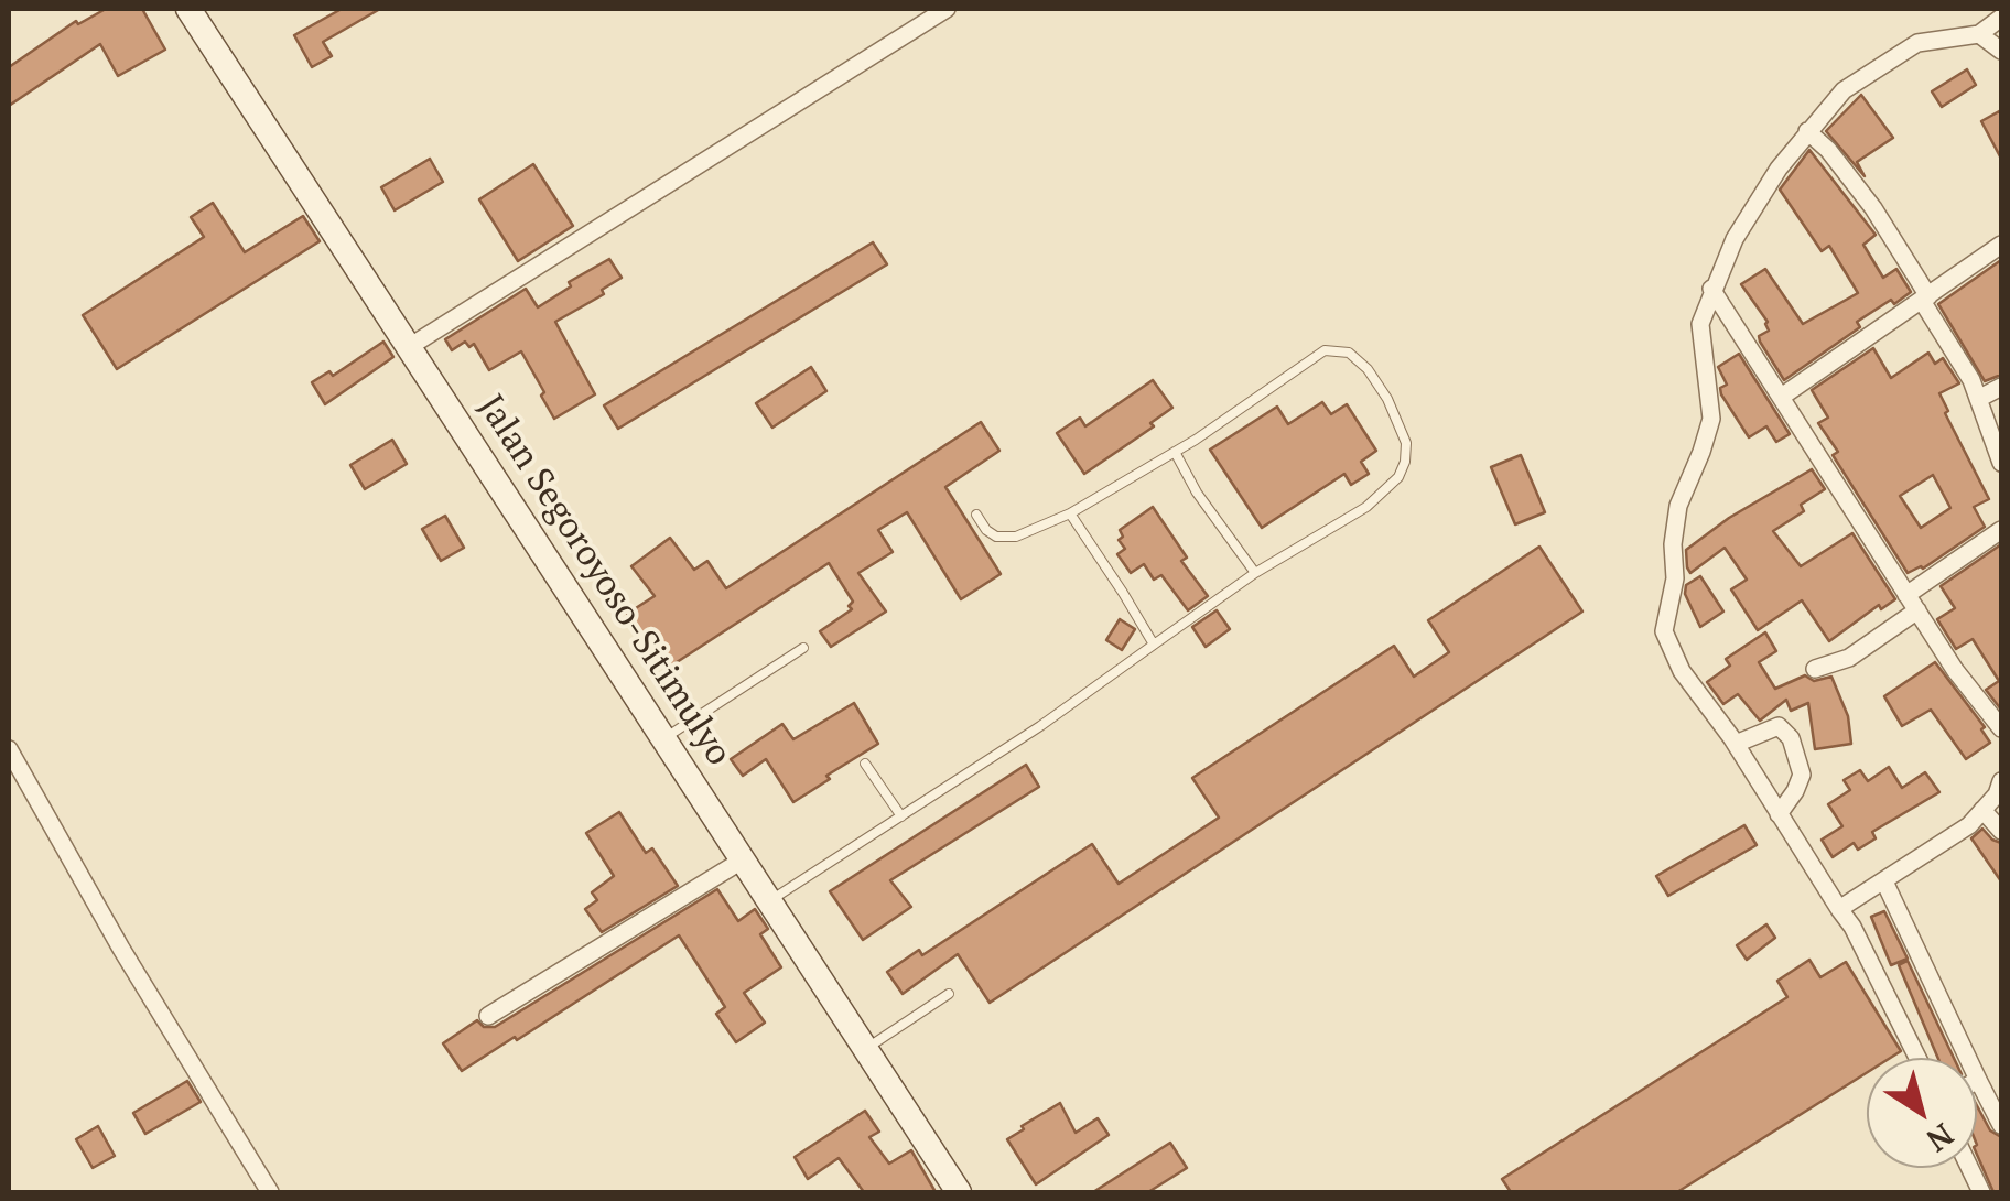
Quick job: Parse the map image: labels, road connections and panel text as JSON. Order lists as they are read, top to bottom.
{
  "streets": {
    "main road": ["Jalan Segoroyoso-Sitimulyo"]
  },
  "north": "bottom right"
}
